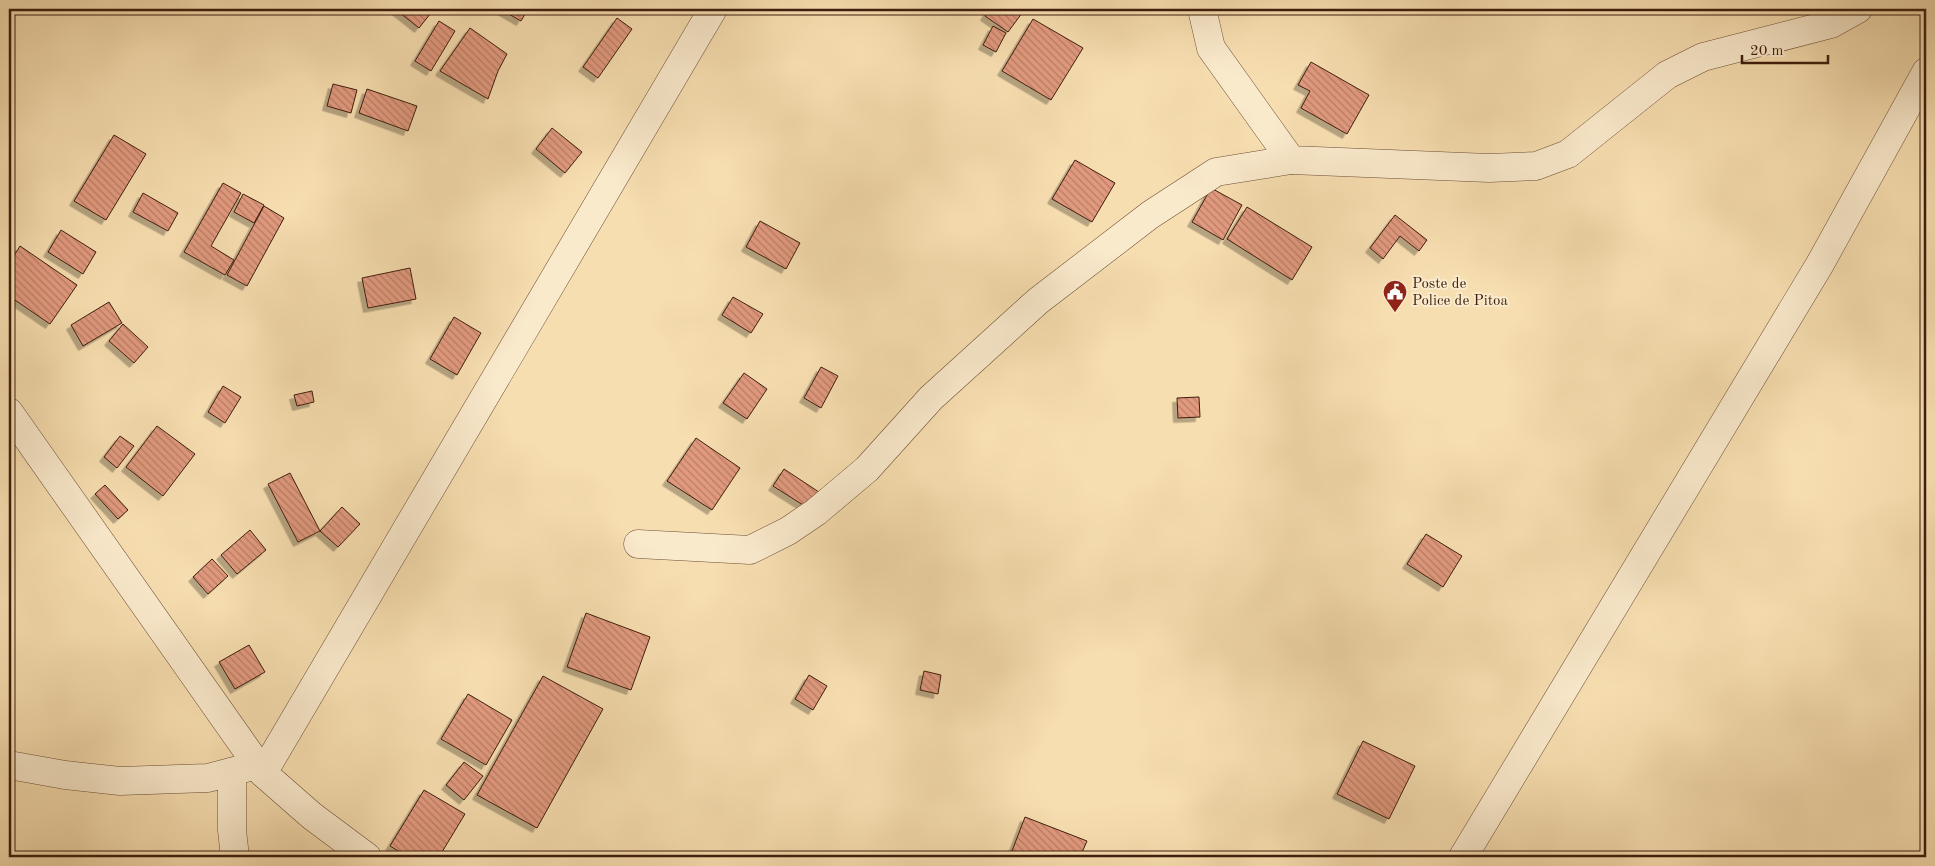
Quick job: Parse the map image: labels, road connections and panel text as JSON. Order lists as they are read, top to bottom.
{
  "places": {
    "public building": ["Poste de Police de Pitoa"]
  },
  "scale_bar": "20 m"
}
